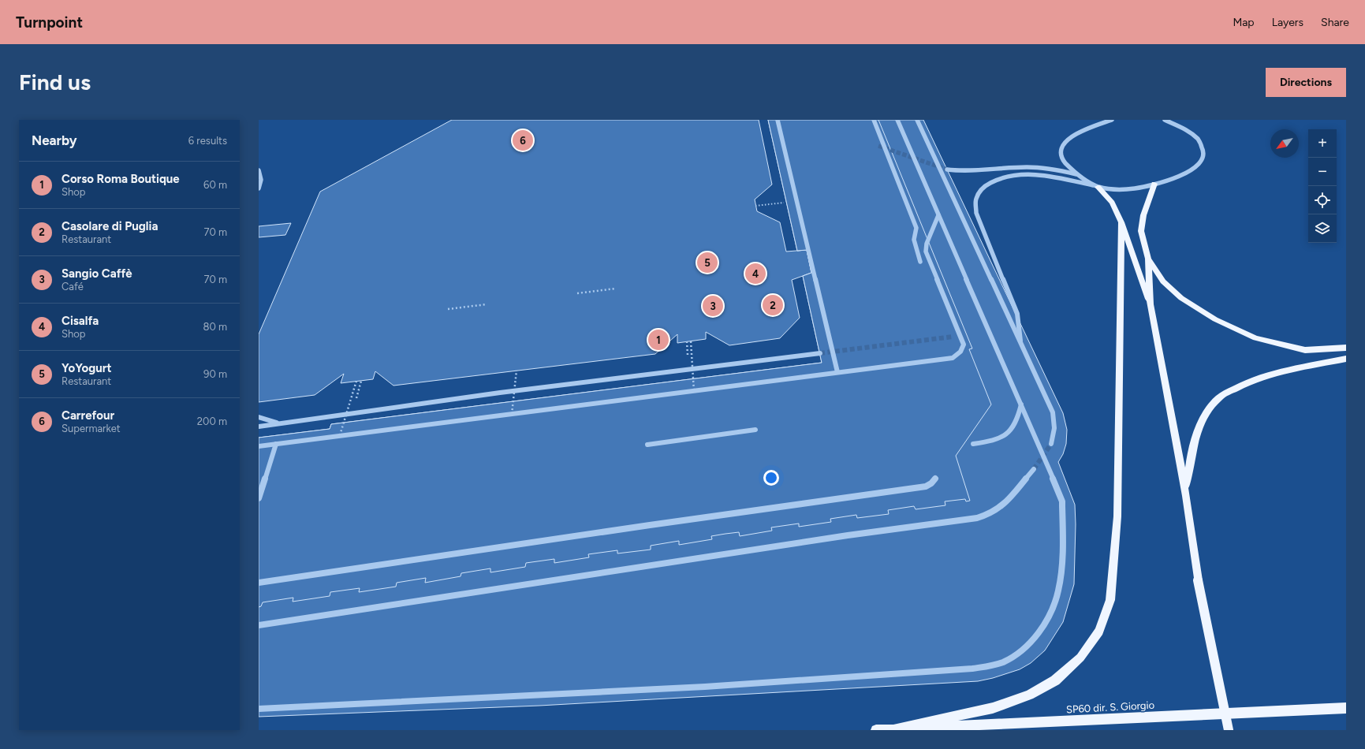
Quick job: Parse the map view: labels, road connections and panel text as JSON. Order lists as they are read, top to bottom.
{
  "streets": {
    "main road": ["SP60 dir. S. Giorgio"]
  },
  "north": "bottom left",
  "page": {
    "header": "Turnpoint",
    "nav": ["Map", "Layers", "Share"],
    "buttons": "Directions",
    "title": "Find us",
    "heading": ["Nearby", "6 results"],
    "pins": [
      "6",
      "5",
      "4",
      "2",
      "3",
      "1"
    ],
    "map_buttons": ["+", "−"],
    "list": [
      {
        "mark": "1",
        "name": "Corso Roma Boutique",
        "note": "Shop",
        "value": "60 m"
      },
      {
        "mark": "2",
        "name": "Casolare di Puglia",
        "note": "Restaurant",
        "value": "70 m"
      },
      {
        "mark": "3",
        "name": "Sangio Caffè",
        "note": "Café",
        "value": "70 m"
      },
      {
        "mark": "4",
        "name": "Cisalfa",
        "note": "Shop",
        "value": "80 m"
      },
      {
        "mark": "5",
        "name": "YoYogurt",
        "note": "Restaurant",
        "value": "90 m"
      },
      {
        "mark": "6",
        "name": "Carrefour",
        "note": "Supermarket",
        "value": "200 m"
      }
    ]
  }
}
